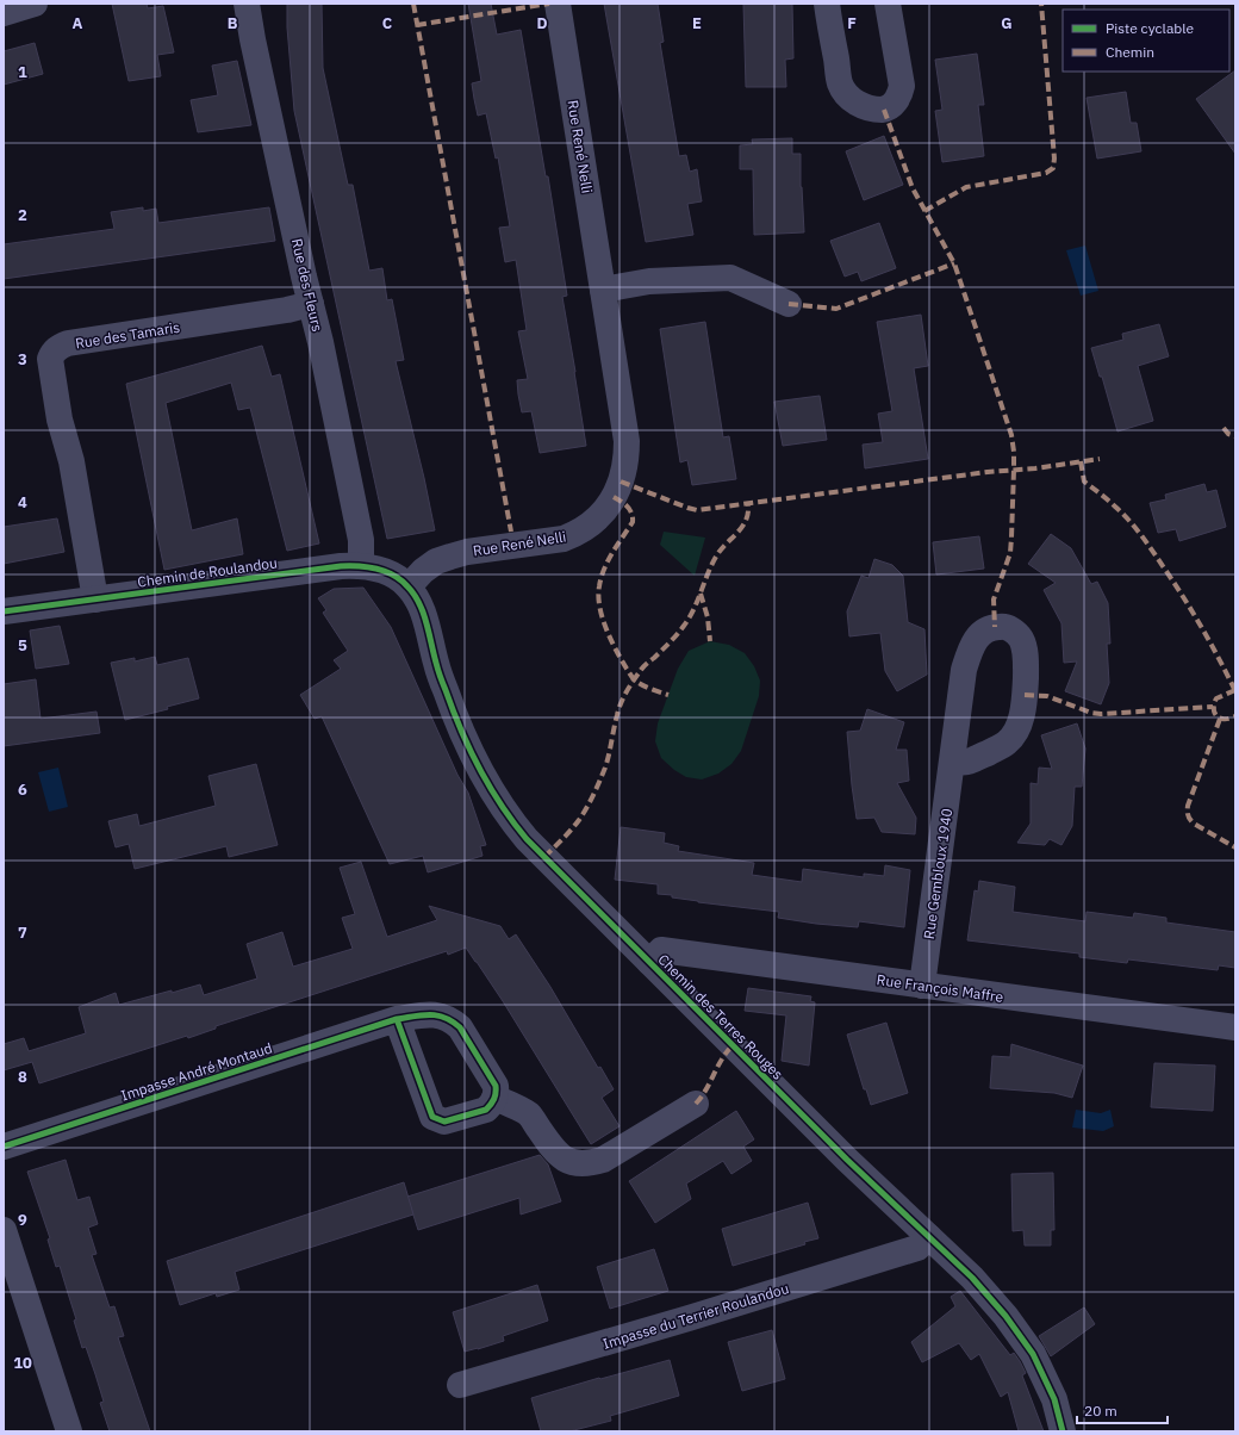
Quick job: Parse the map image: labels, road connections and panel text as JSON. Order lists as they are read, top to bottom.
{
  "streets": {
    "street": [
      "Rue René Nelli",
      "Rue des Fleurs",
      "Rue des Tamaris",
      "Chemin de Roulandou",
      "Rue Gembloux 1940",
      "Rue François Maffre",
      "Chemin des Terres Rouges",
      "Impasse André Montaud",
      "Impasse du Terrier Roulandou"
    ]
  },
  "crossings": [
    ["Rue René Nelli", "Chemin de Roulandou"],
    ["Rue René Nelli", "Chemin des Terres Rouges"],
    ["Rue des Fleurs", "Rue des Tamaris"],
    ["Rue des Fleurs", "Chemin de Roulandou"],
    ["Rue des Tamaris", "Chemin de Roulandou"],
    ["Chemin de Roulandou", "Chemin des Terres Rouges"],
    ["Rue Gembloux 1940", "Rue François Maffre"],
    ["Rue François Maffre", "Chemin des Terres Rouges"],
    ["Chemin des Terres Rouges", "Impasse du Terrier Roulandou"]
  ],
  "legend": ["Piste cyclable", "Chemin"],
  "scale_bar": "20 m",
  "grid": {
    "columns": [
      "A",
      "B",
      "C",
      "D",
      "E",
      "F",
      "G"
    ],
    "rows": [
      "1",
      "2",
      "3",
      "4",
      "5",
      "6",
      "7",
      "8",
      "9",
      "10"
    ]
  }
}
